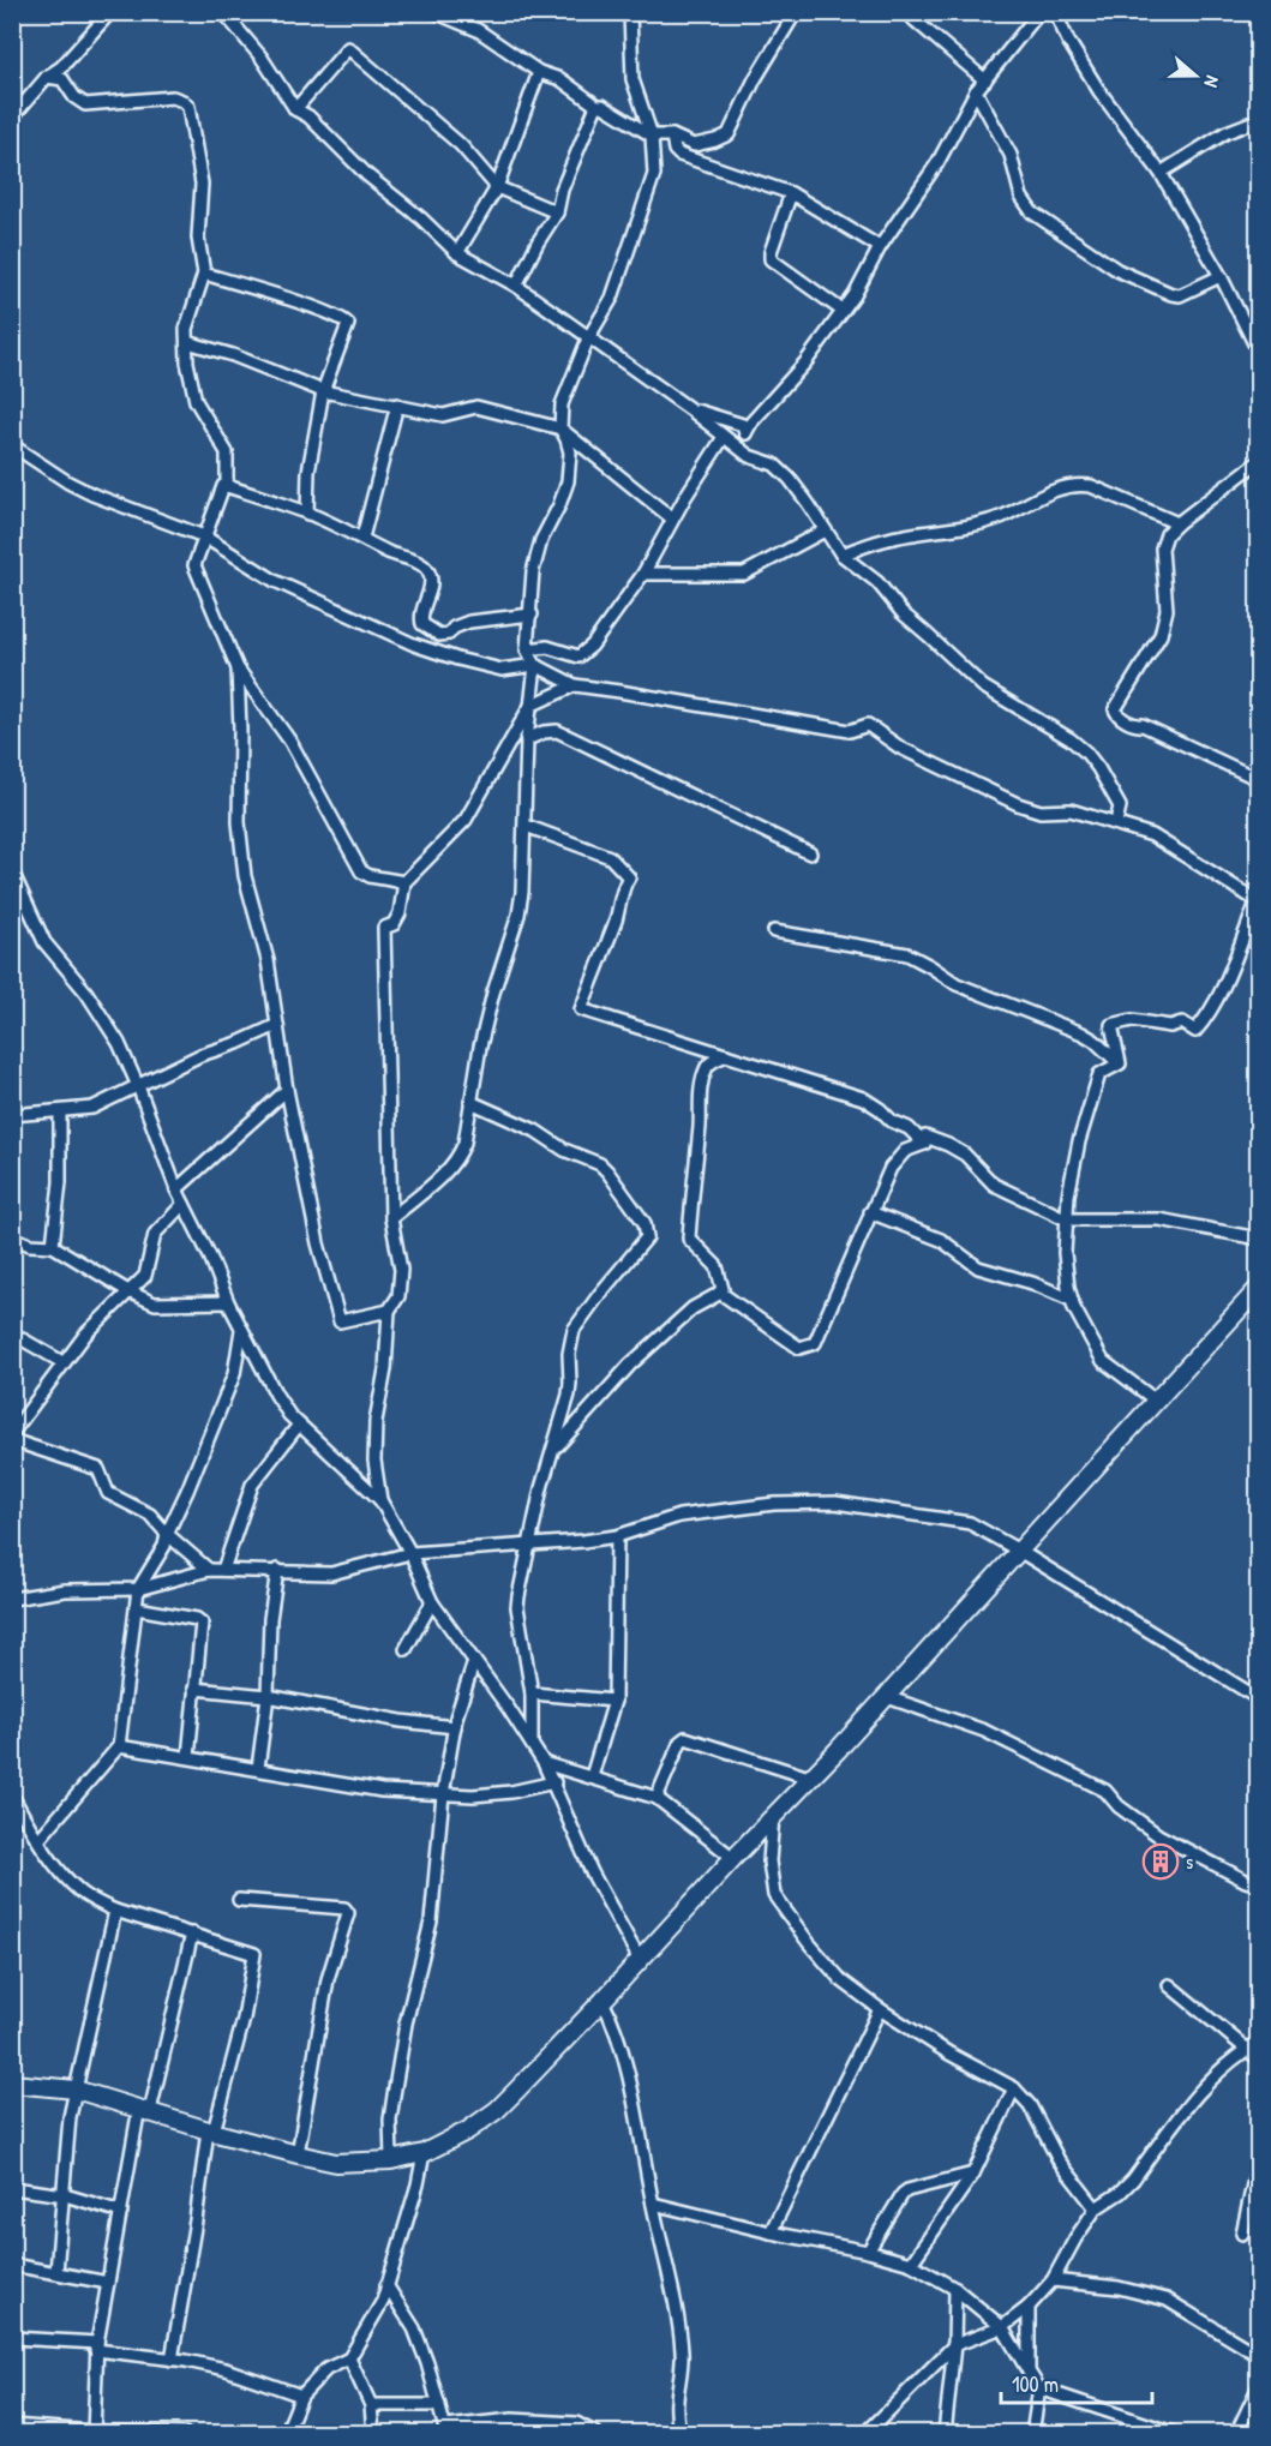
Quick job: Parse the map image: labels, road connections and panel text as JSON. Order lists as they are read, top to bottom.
{
  "places": {
    "building": ["s"]
  },
  "scale_bar": "100 m",
  "north": "right"
}
